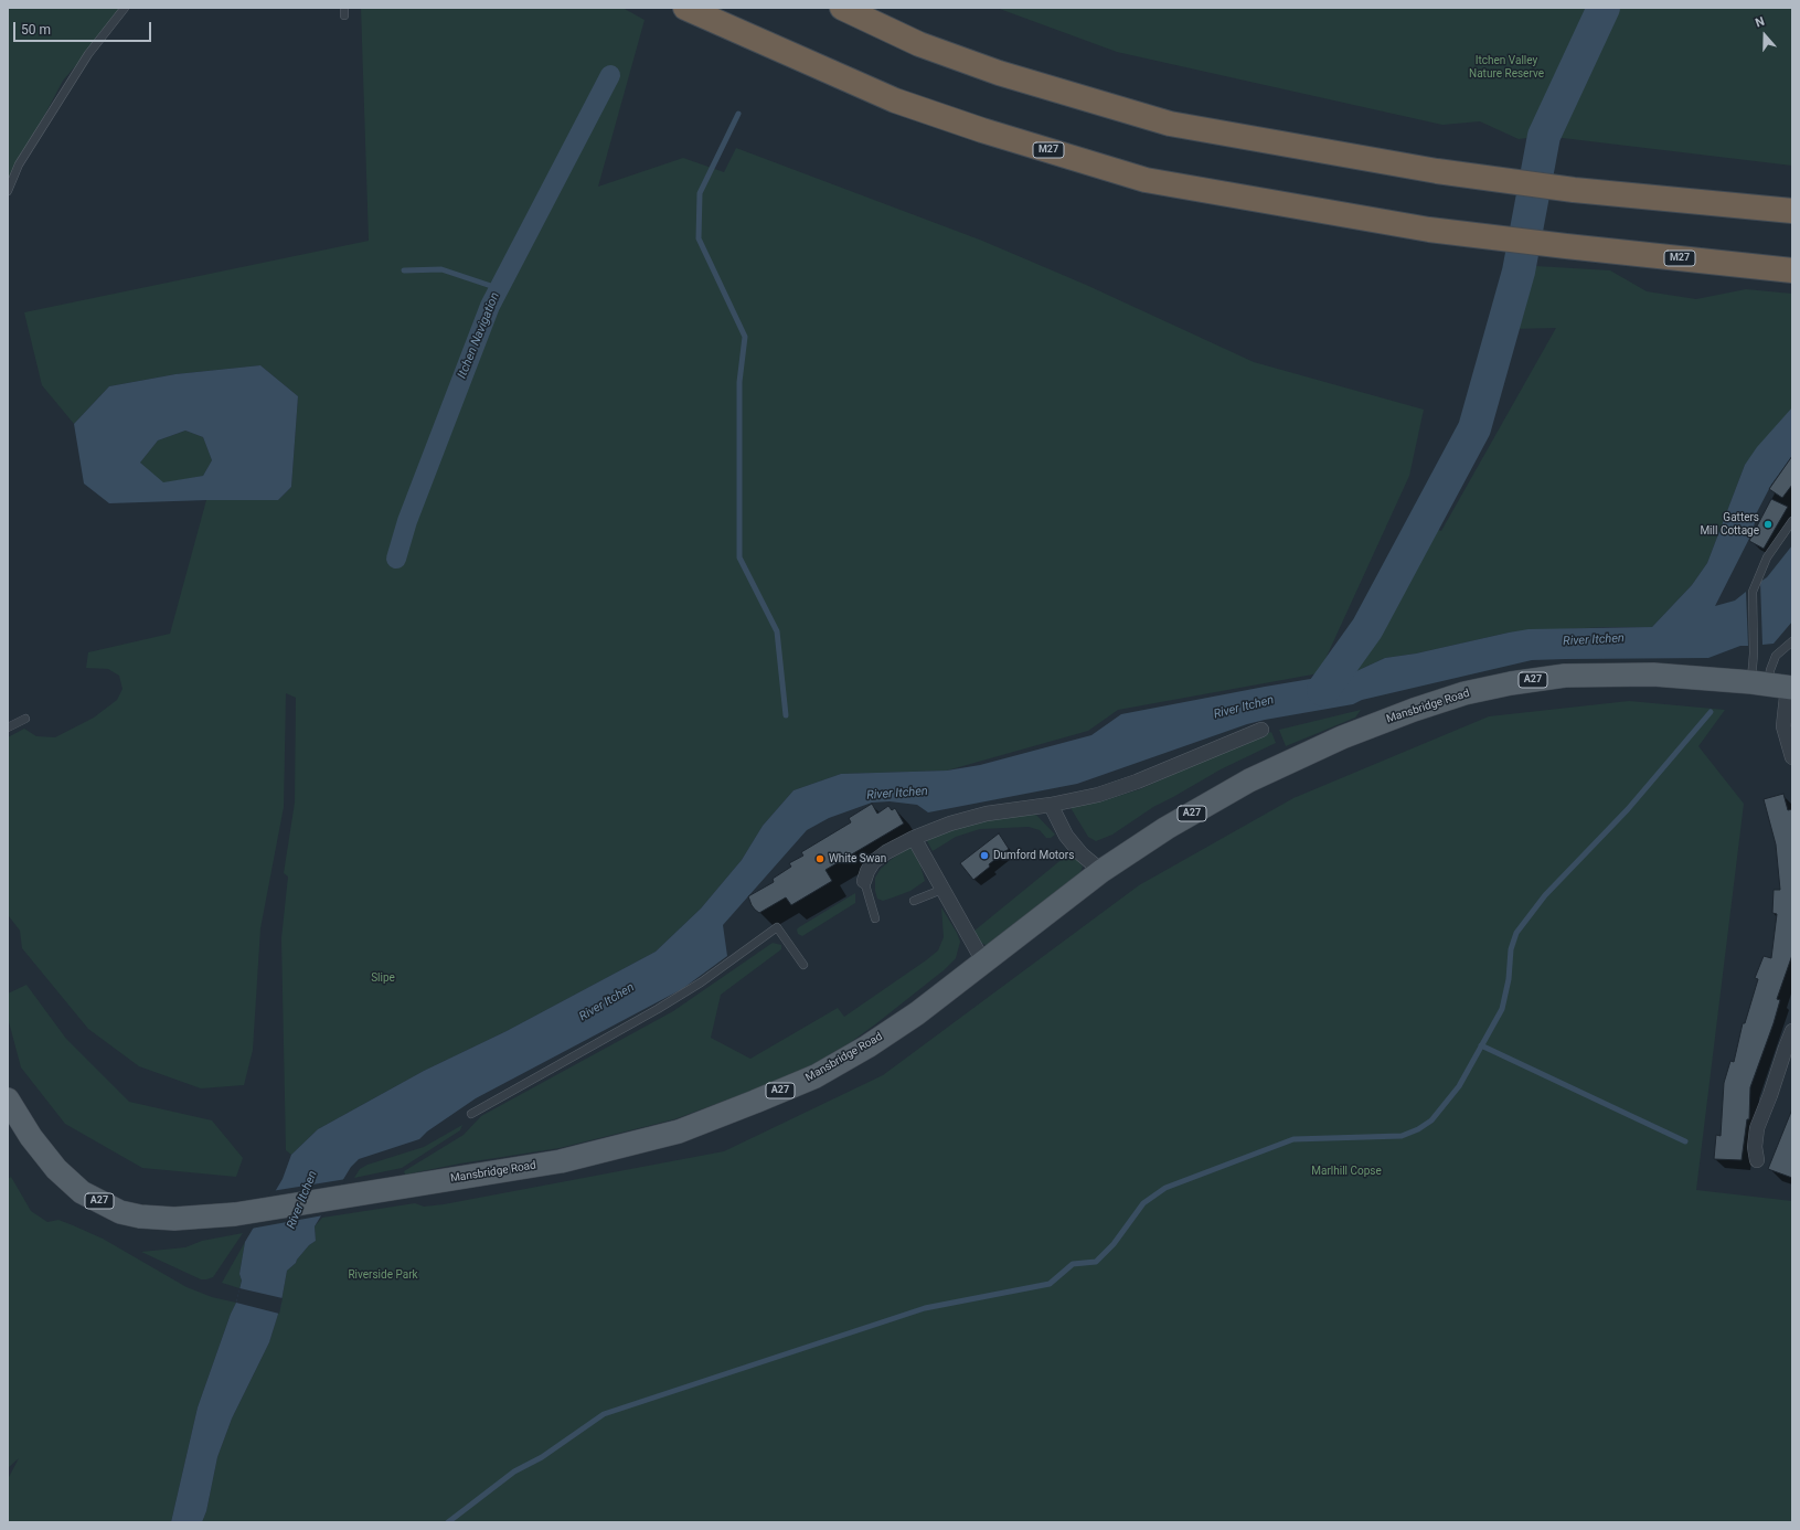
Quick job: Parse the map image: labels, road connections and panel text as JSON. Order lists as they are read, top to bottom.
{
  "streets": {
    "highway": ["M27"],
    "main road": ["A27", "Mansbridge Road"]
  },
  "water": ["Itchen Navigation", "River Itchen"],
  "parks": [
    "Itchen Valley Nature Reserve",
    "Slipe",
    "Marlhill Copse",
    "Riverside Park"
  ],
  "places": ["Gatters Mill Cottage", "Dumford Motors", "White Swan"],
  "scale_bar": "50 m",
  "north": "top"
}
